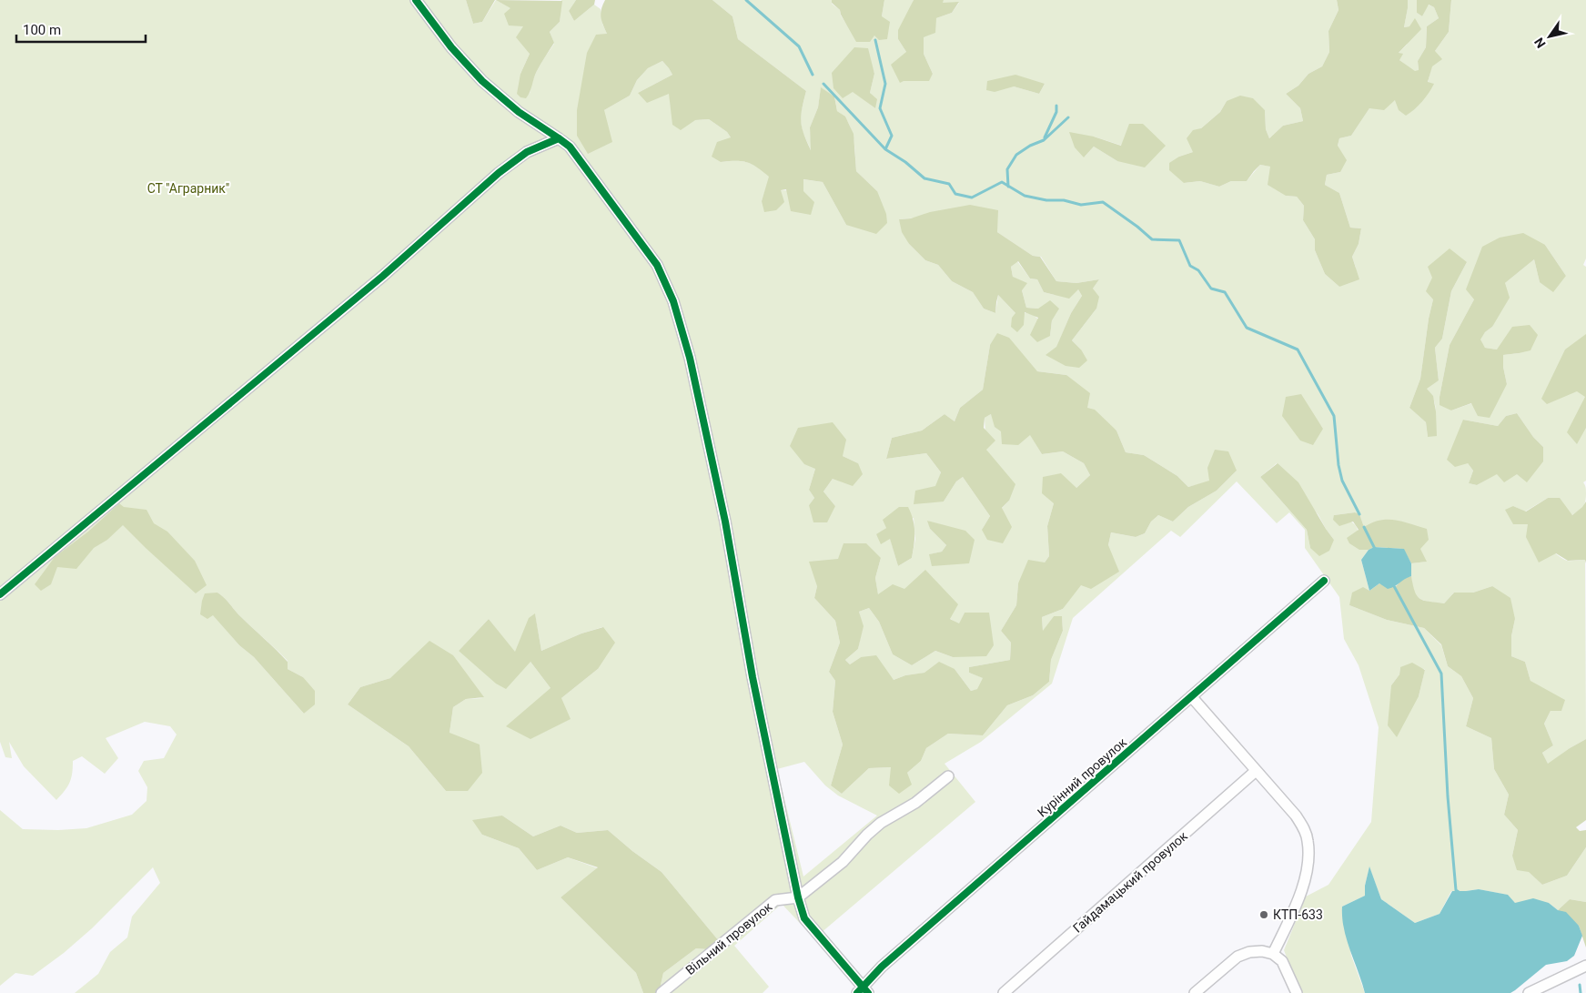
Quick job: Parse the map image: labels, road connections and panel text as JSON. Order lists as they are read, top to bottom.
{
  "streets": {
    "street": ["Курінний провулок", "Гайдамацький провулок", "Вільний провулок"]
  },
  "parks": ["СТ \"Аграрник\""],
  "places": ["КТП-633"],
  "scale_bar": "100 m",
  "north": "bottom left"
}
